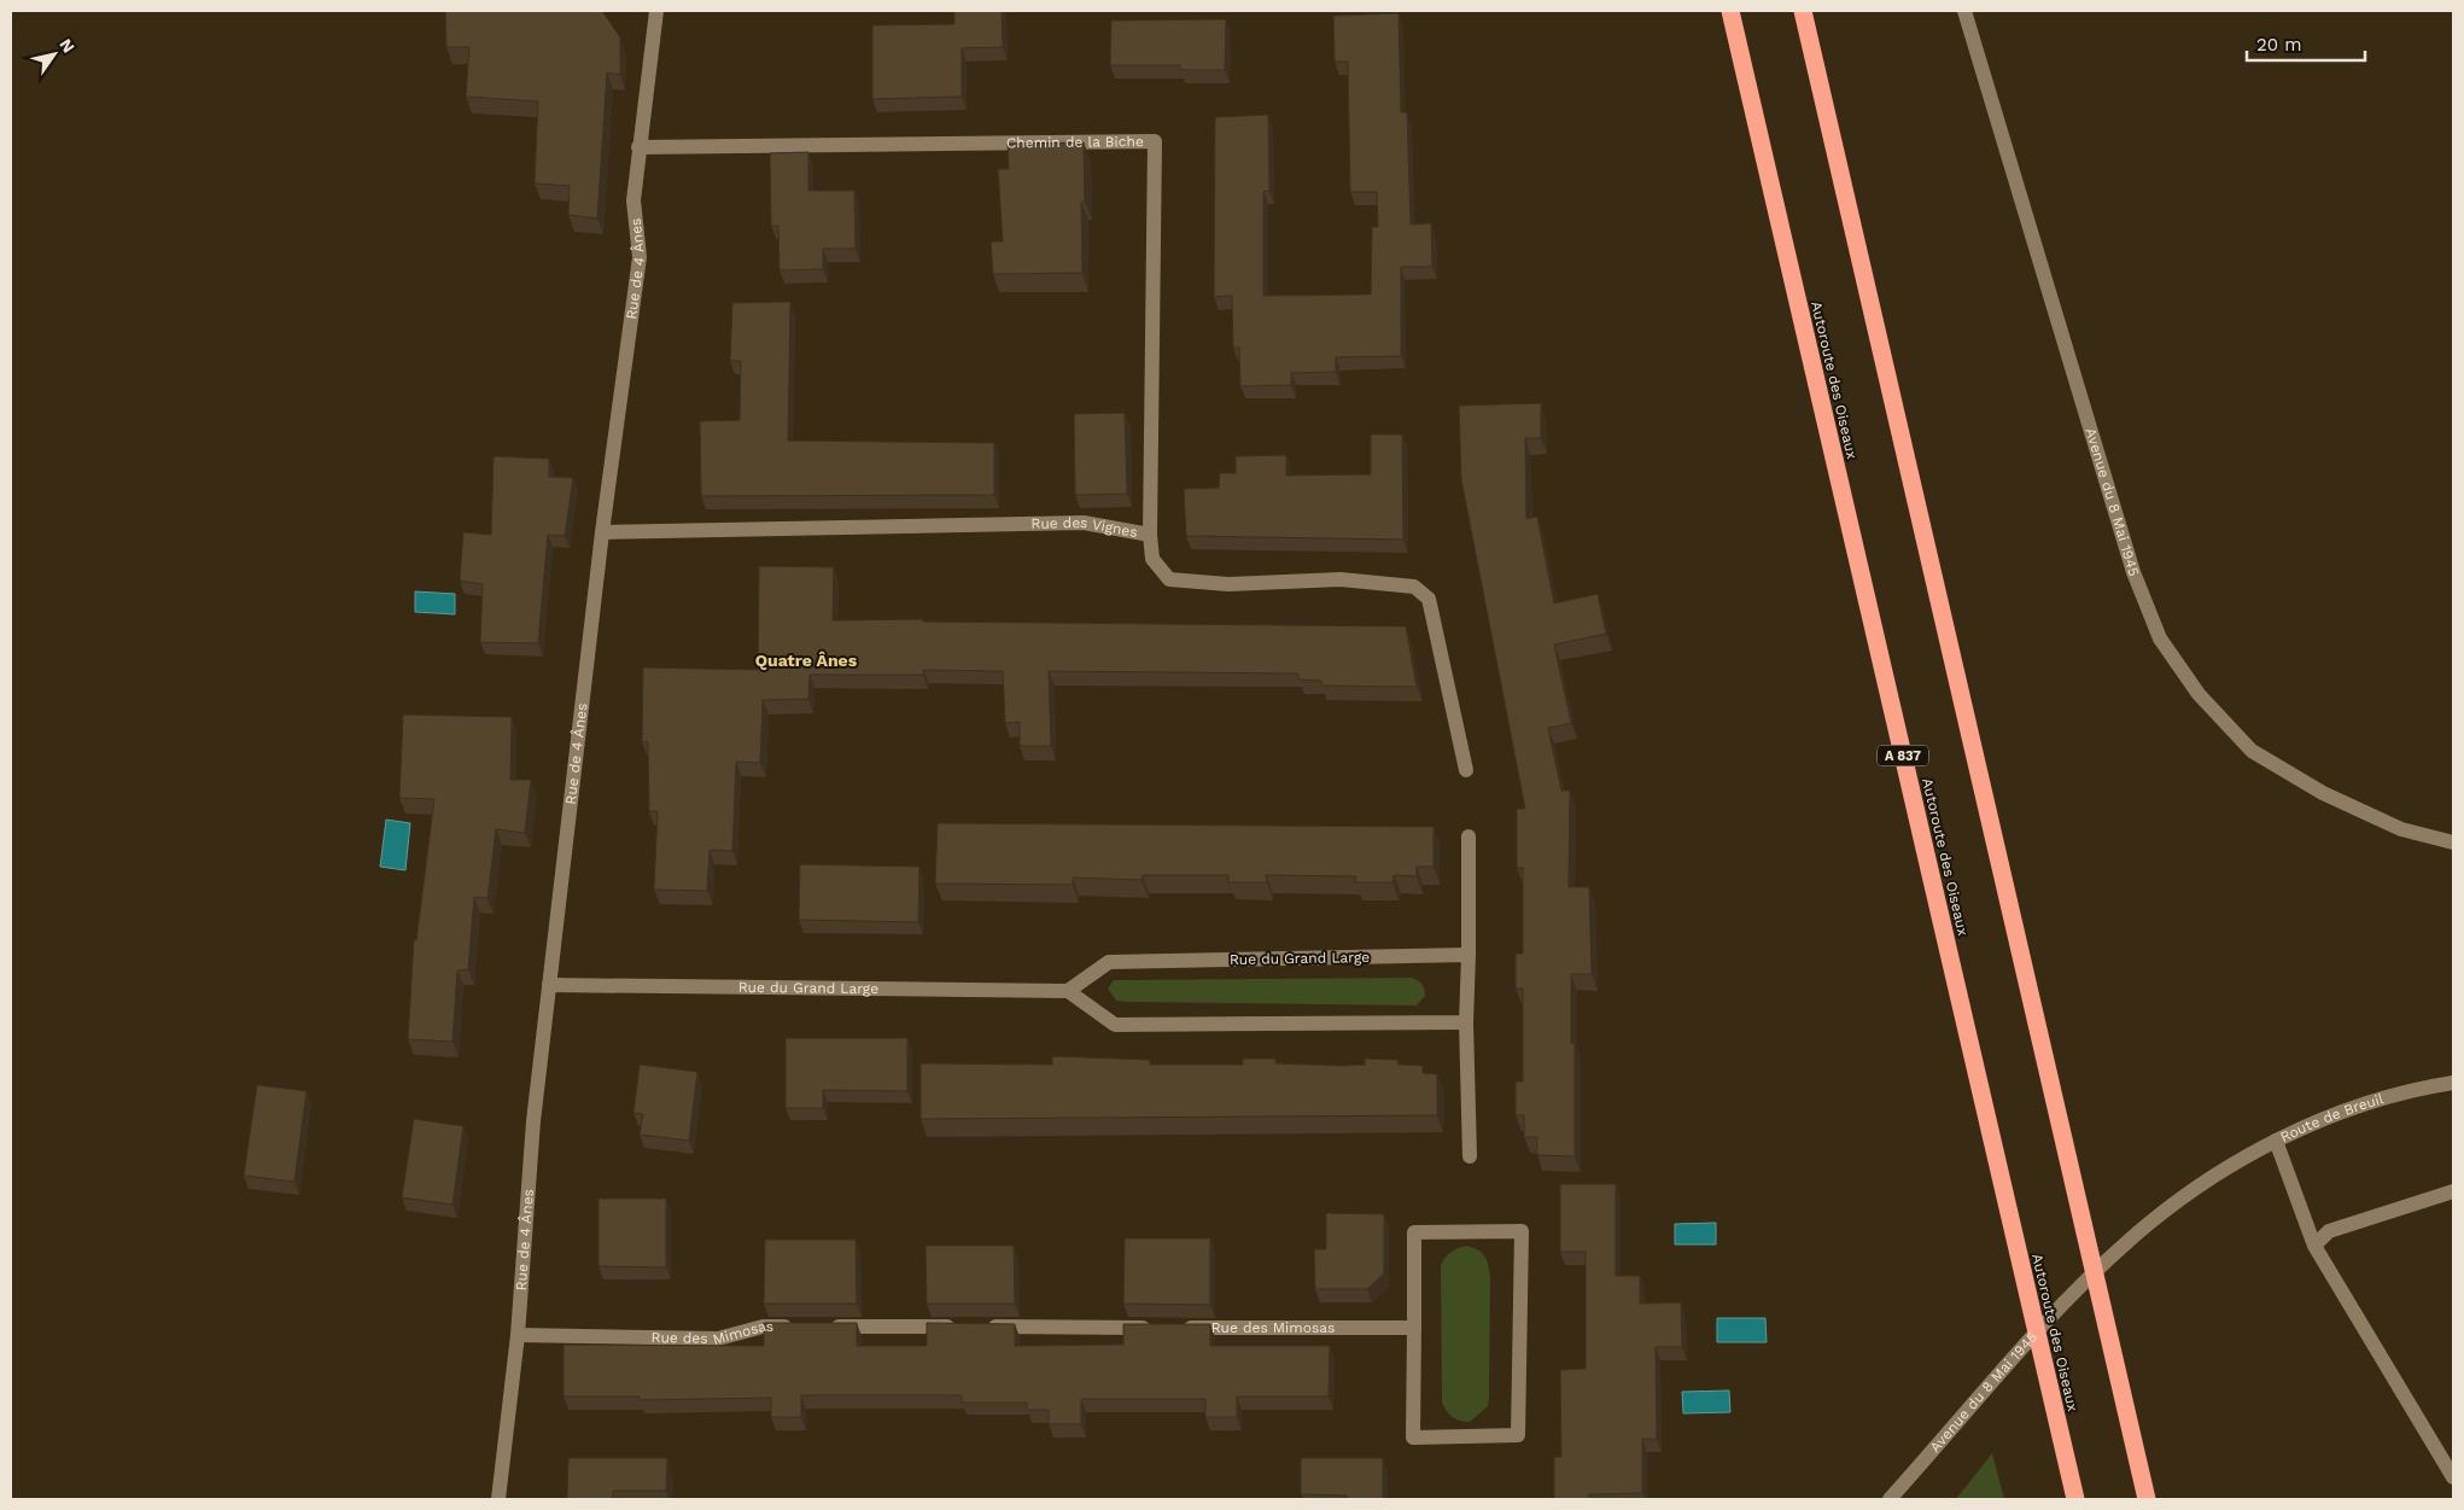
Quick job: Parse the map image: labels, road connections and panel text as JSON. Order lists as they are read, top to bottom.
{
  "streets": {
    "highway": ["Autoroute des Oiseaux", "A 837"],
    "street": [
      "Chemin de la Biche",
      "Rue de 4 Ânes",
      "Avenue du 8 Mai 1945",
      "Rue des Vignes",
      "Rue du Grand Large",
      "Route de Breuil",
      "Rue des Mimosas"
    ]
  },
  "crossings": [
    ["Chemin de la Biche", "Rue de 4 Ânes"],
    ["Chemin de la Biche", "Rue des Vignes"],
    ["Rue de 4 Ânes", "Rue des Vignes"],
    ["Rue de 4 Ânes", "Rue du Grand Large"],
    ["Rue de 4 Ânes", "Rue des Mimosas"],
    ["Avenue du 8 Mai 1945", "Route de Breuil"]
  ],
  "districts": ["Quatre Ânes"],
  "scale_bar": "20 m",
  "north": "top right"
}
